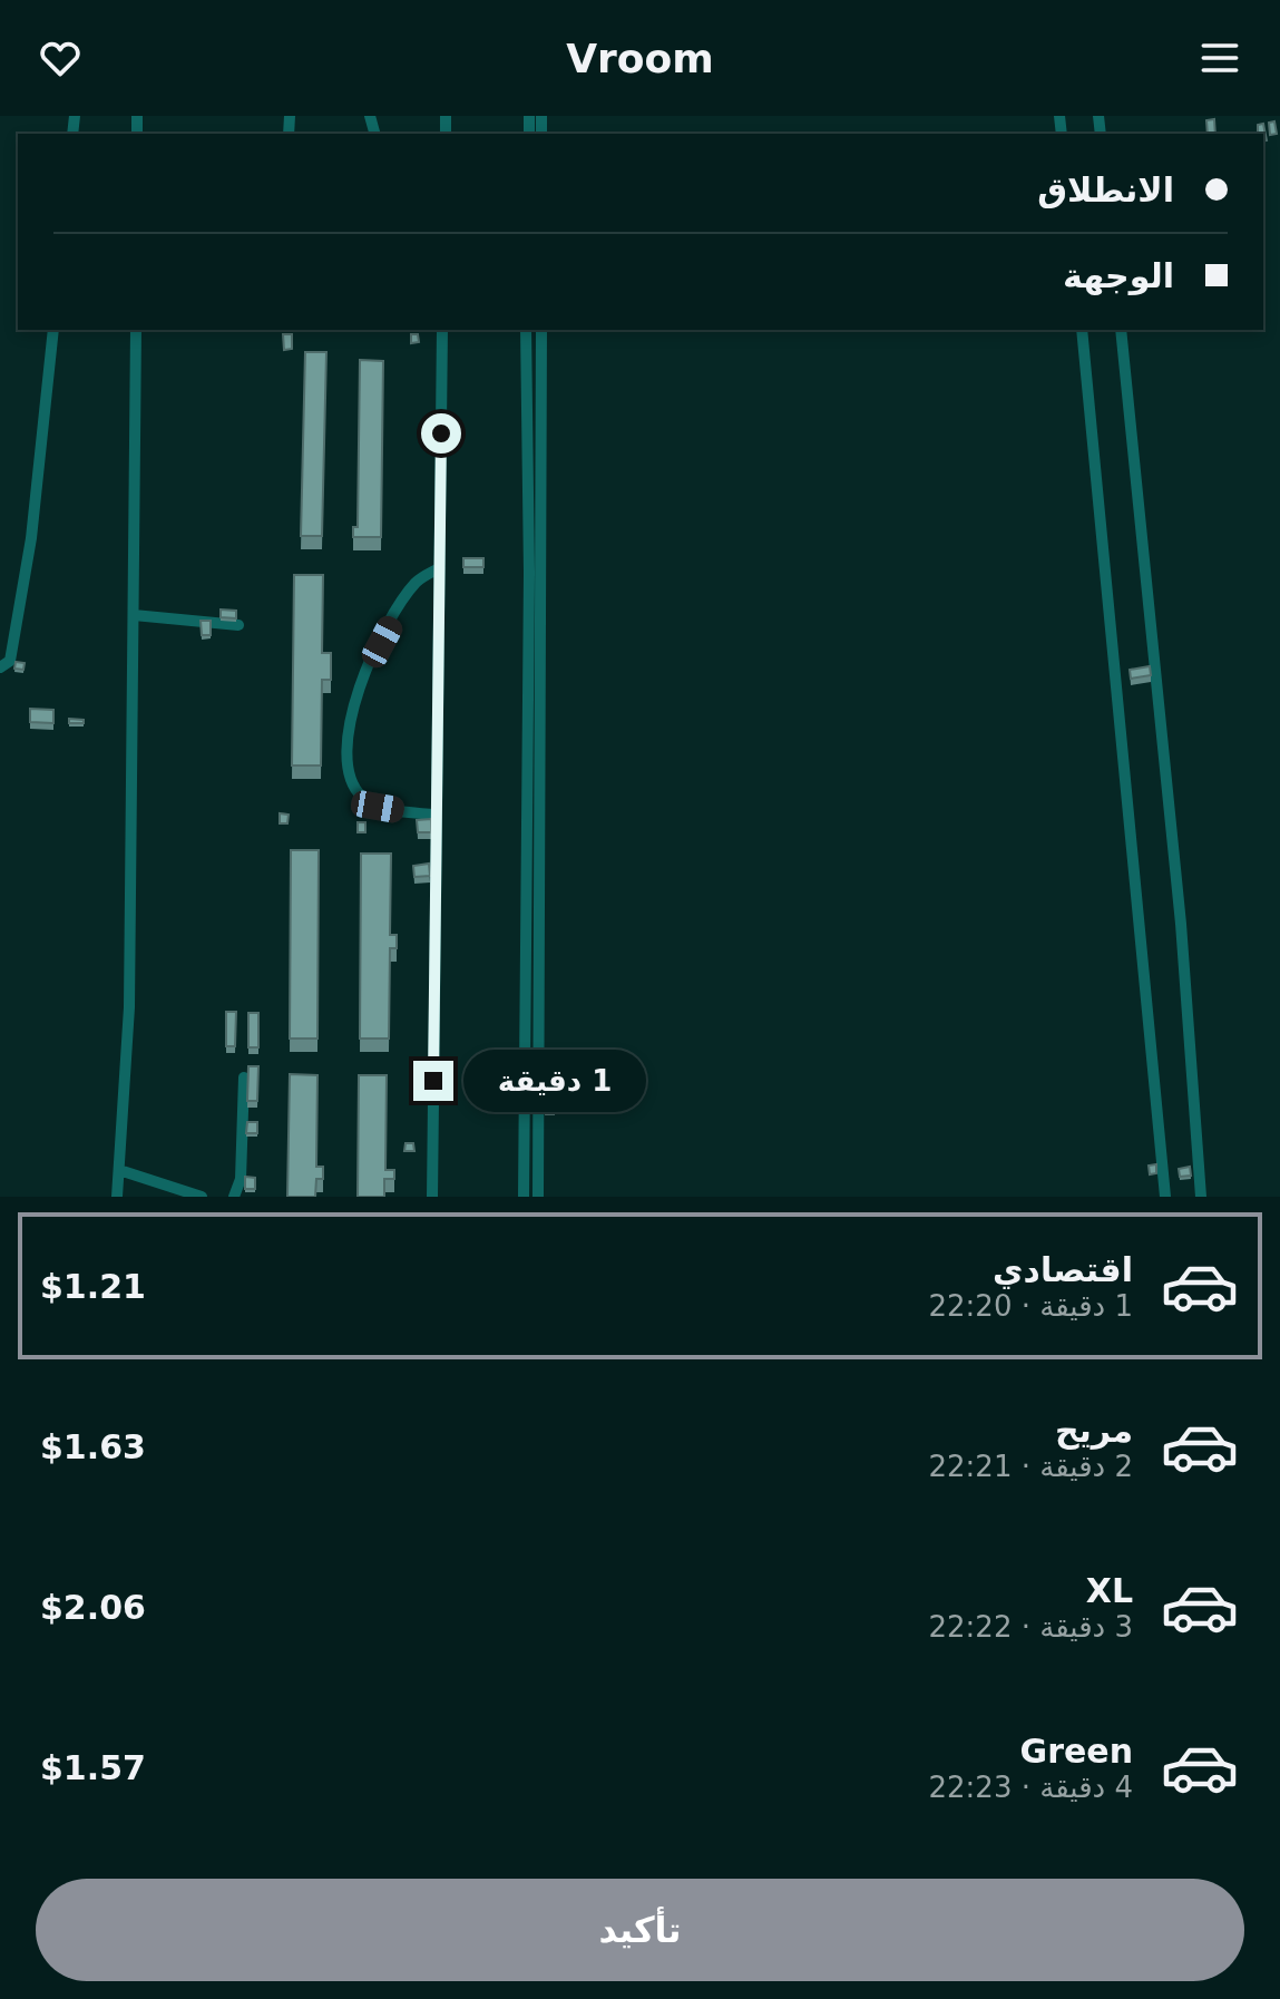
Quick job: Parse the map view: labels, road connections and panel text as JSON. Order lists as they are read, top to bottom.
{
  "page": {
    "header": "Vroom",
    "banner": ["الانطلاق", "الوجهة"],
    "bubble": "1 دقيقة",
    "list": [
      {
        "name": "اقتصادي",
        "note": "1 دقيقة · 22:20",
        "value": "$1.21"
      },
      {
        "name": "مريح",
        "note": "2 دقيقة · 22:21",
        "value": "$1.63"
      },
      {
        "name": "XL",
        "note": "3 دقيقة · 22:22",
        "value": "$2.06"
      },
      {
        "name": "Green",
        "note": "4 دقيقة · 22:23",
        "value": "$1.57"
      }
    ],
    "buttons": "تأكيد"
  }
}
